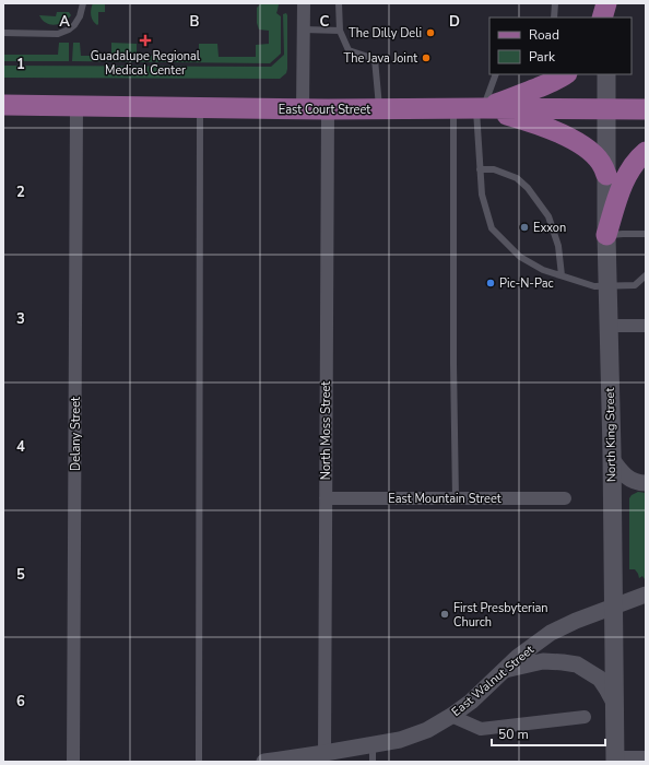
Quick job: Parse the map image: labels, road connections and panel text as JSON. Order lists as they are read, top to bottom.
{
  "streets": {
    "main road": ["East Court Street", "North King Street"],
    "street": [
      "North Moss Street",
      "Delany Street",
      "East Mountain Street",
      "East Walnut Street"
    ]
  },
  "crossings": [
    ["East Court Street", "North Moss Street"],
    ["East Court Street", "Delany Street"],
    ["East Court Street", "North King Street"],
    ["North Moss Street", "East Mountain Street"],
    ["North Moss Street", "East Walnut Street"],
    ["North King Street", "East Walnut Street"]
  ],
  "places": {
    "other": [
      "The Dilly Deli",
      "The Java Joint",
      "Exxon",
      "Pic-N-Pac",
      "First Presbyterian Church"
    ],
    "health": ["Guadalupe Regional Medical Center"]
  },
  "legend": ["Road", "Park"],
  "scale_bar": "50 m",
  "grid": {
    "columns": [
      "A",
      "B",
      "C",
      "D"
    ],
    "rows": [
      "1",
      "2",
      "3",
      "4",
      "5",
      "6"
    ]
  }
}
